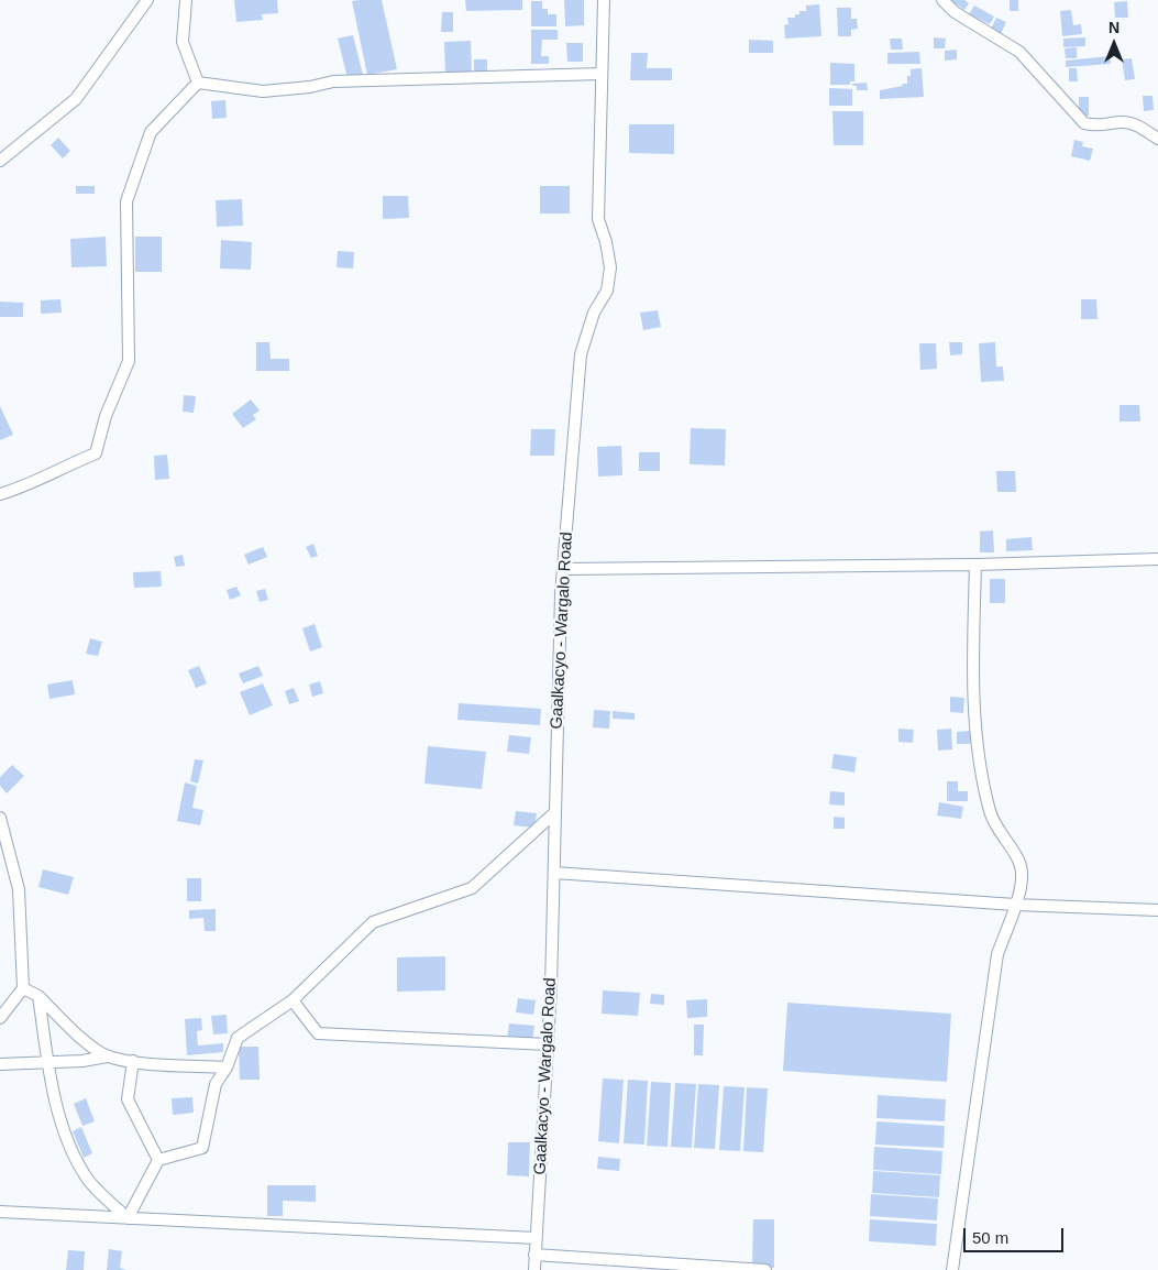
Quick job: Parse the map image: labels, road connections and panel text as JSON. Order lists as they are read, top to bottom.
{
  "streets": {
    "street": ["Gaalkacyo - Wargalo Road"]
  },
  "scale_bar": "50 m",
  "north": "top"
}
